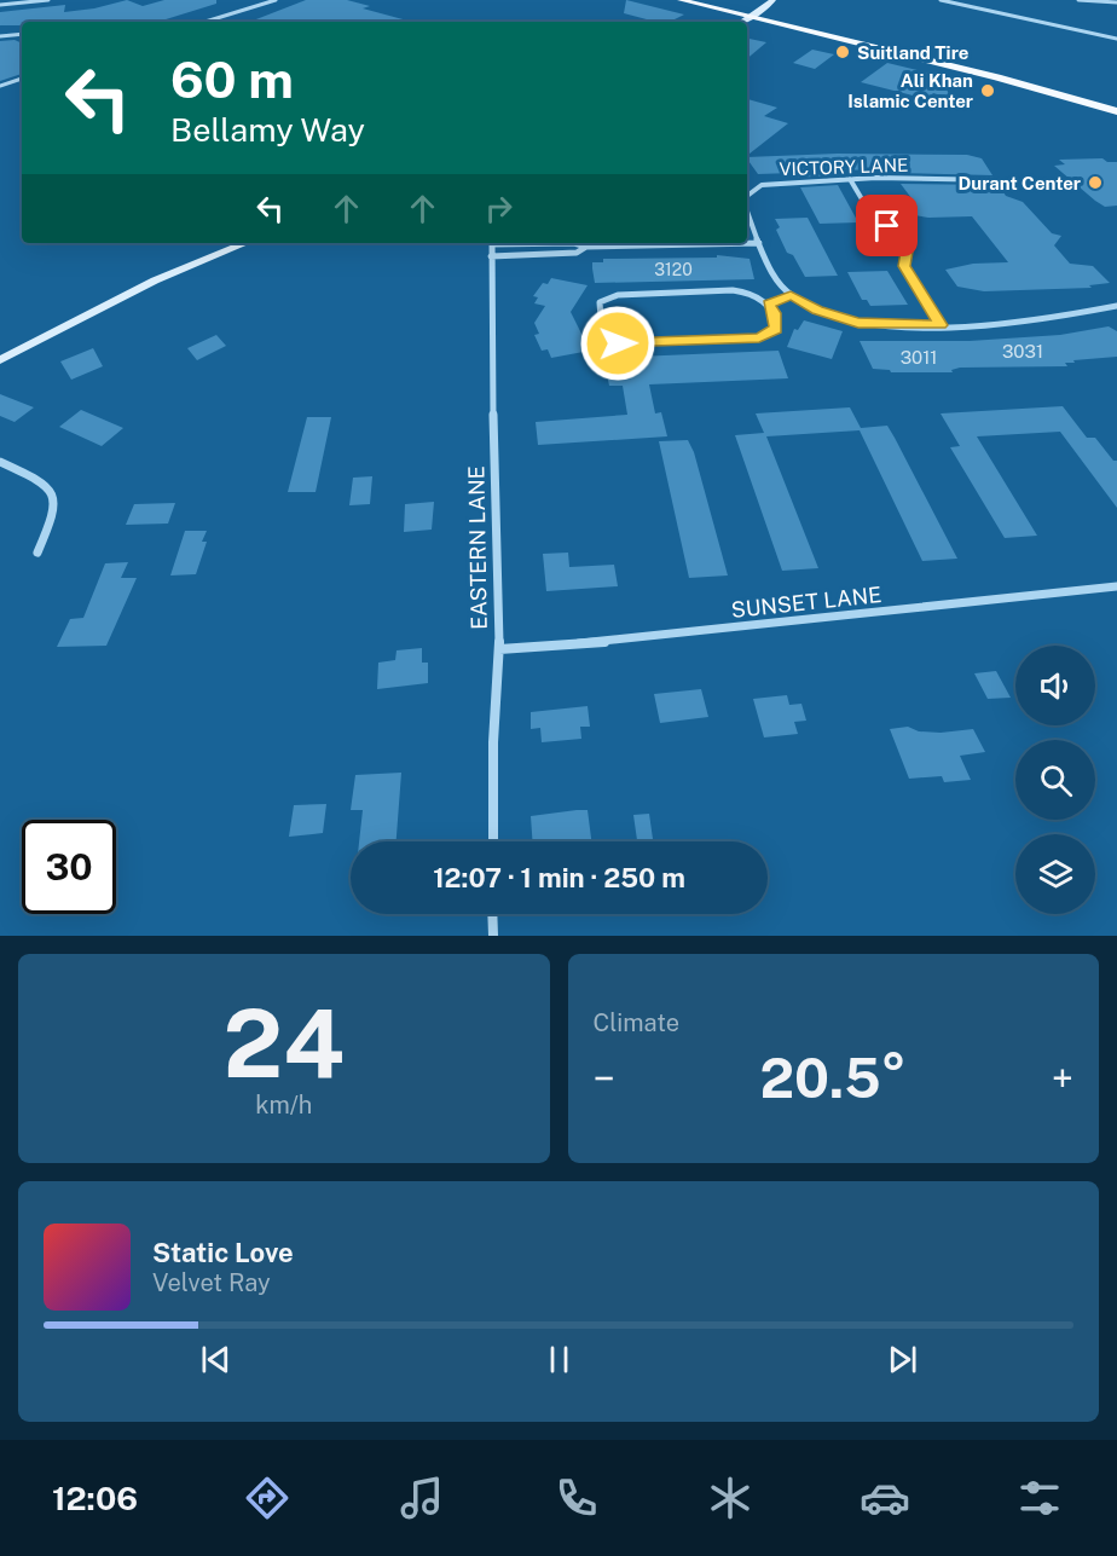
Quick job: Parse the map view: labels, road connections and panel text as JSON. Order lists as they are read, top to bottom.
{
  "streets": {
    "street": ["VICTORY LANE", "EASTERN LANE", "SUNSET LANE"]
  },
  "crossings": [
    ["EASTERN LANE", "SUNSET LANE"]
  ],
  "places": ["Suitland Tire", "Ali Khan Islamic Center", "Durant Center"],
  "house_numbers": ["3120", "3031", "3011"],
  "page": {
    "turn": ["60 m", "Bellamy Way"],
    "limit": "30",
    "trip": "12:07 · 1 min · 250 m",
    "tile": [
      ["24", "km/h"],
      "Climate"
    ],
    "heat": ["−", "20.5°", "+"],
    "song": ["Static Love", "Velvet Ray"],
    "tabs": "12:06"
  }
}
